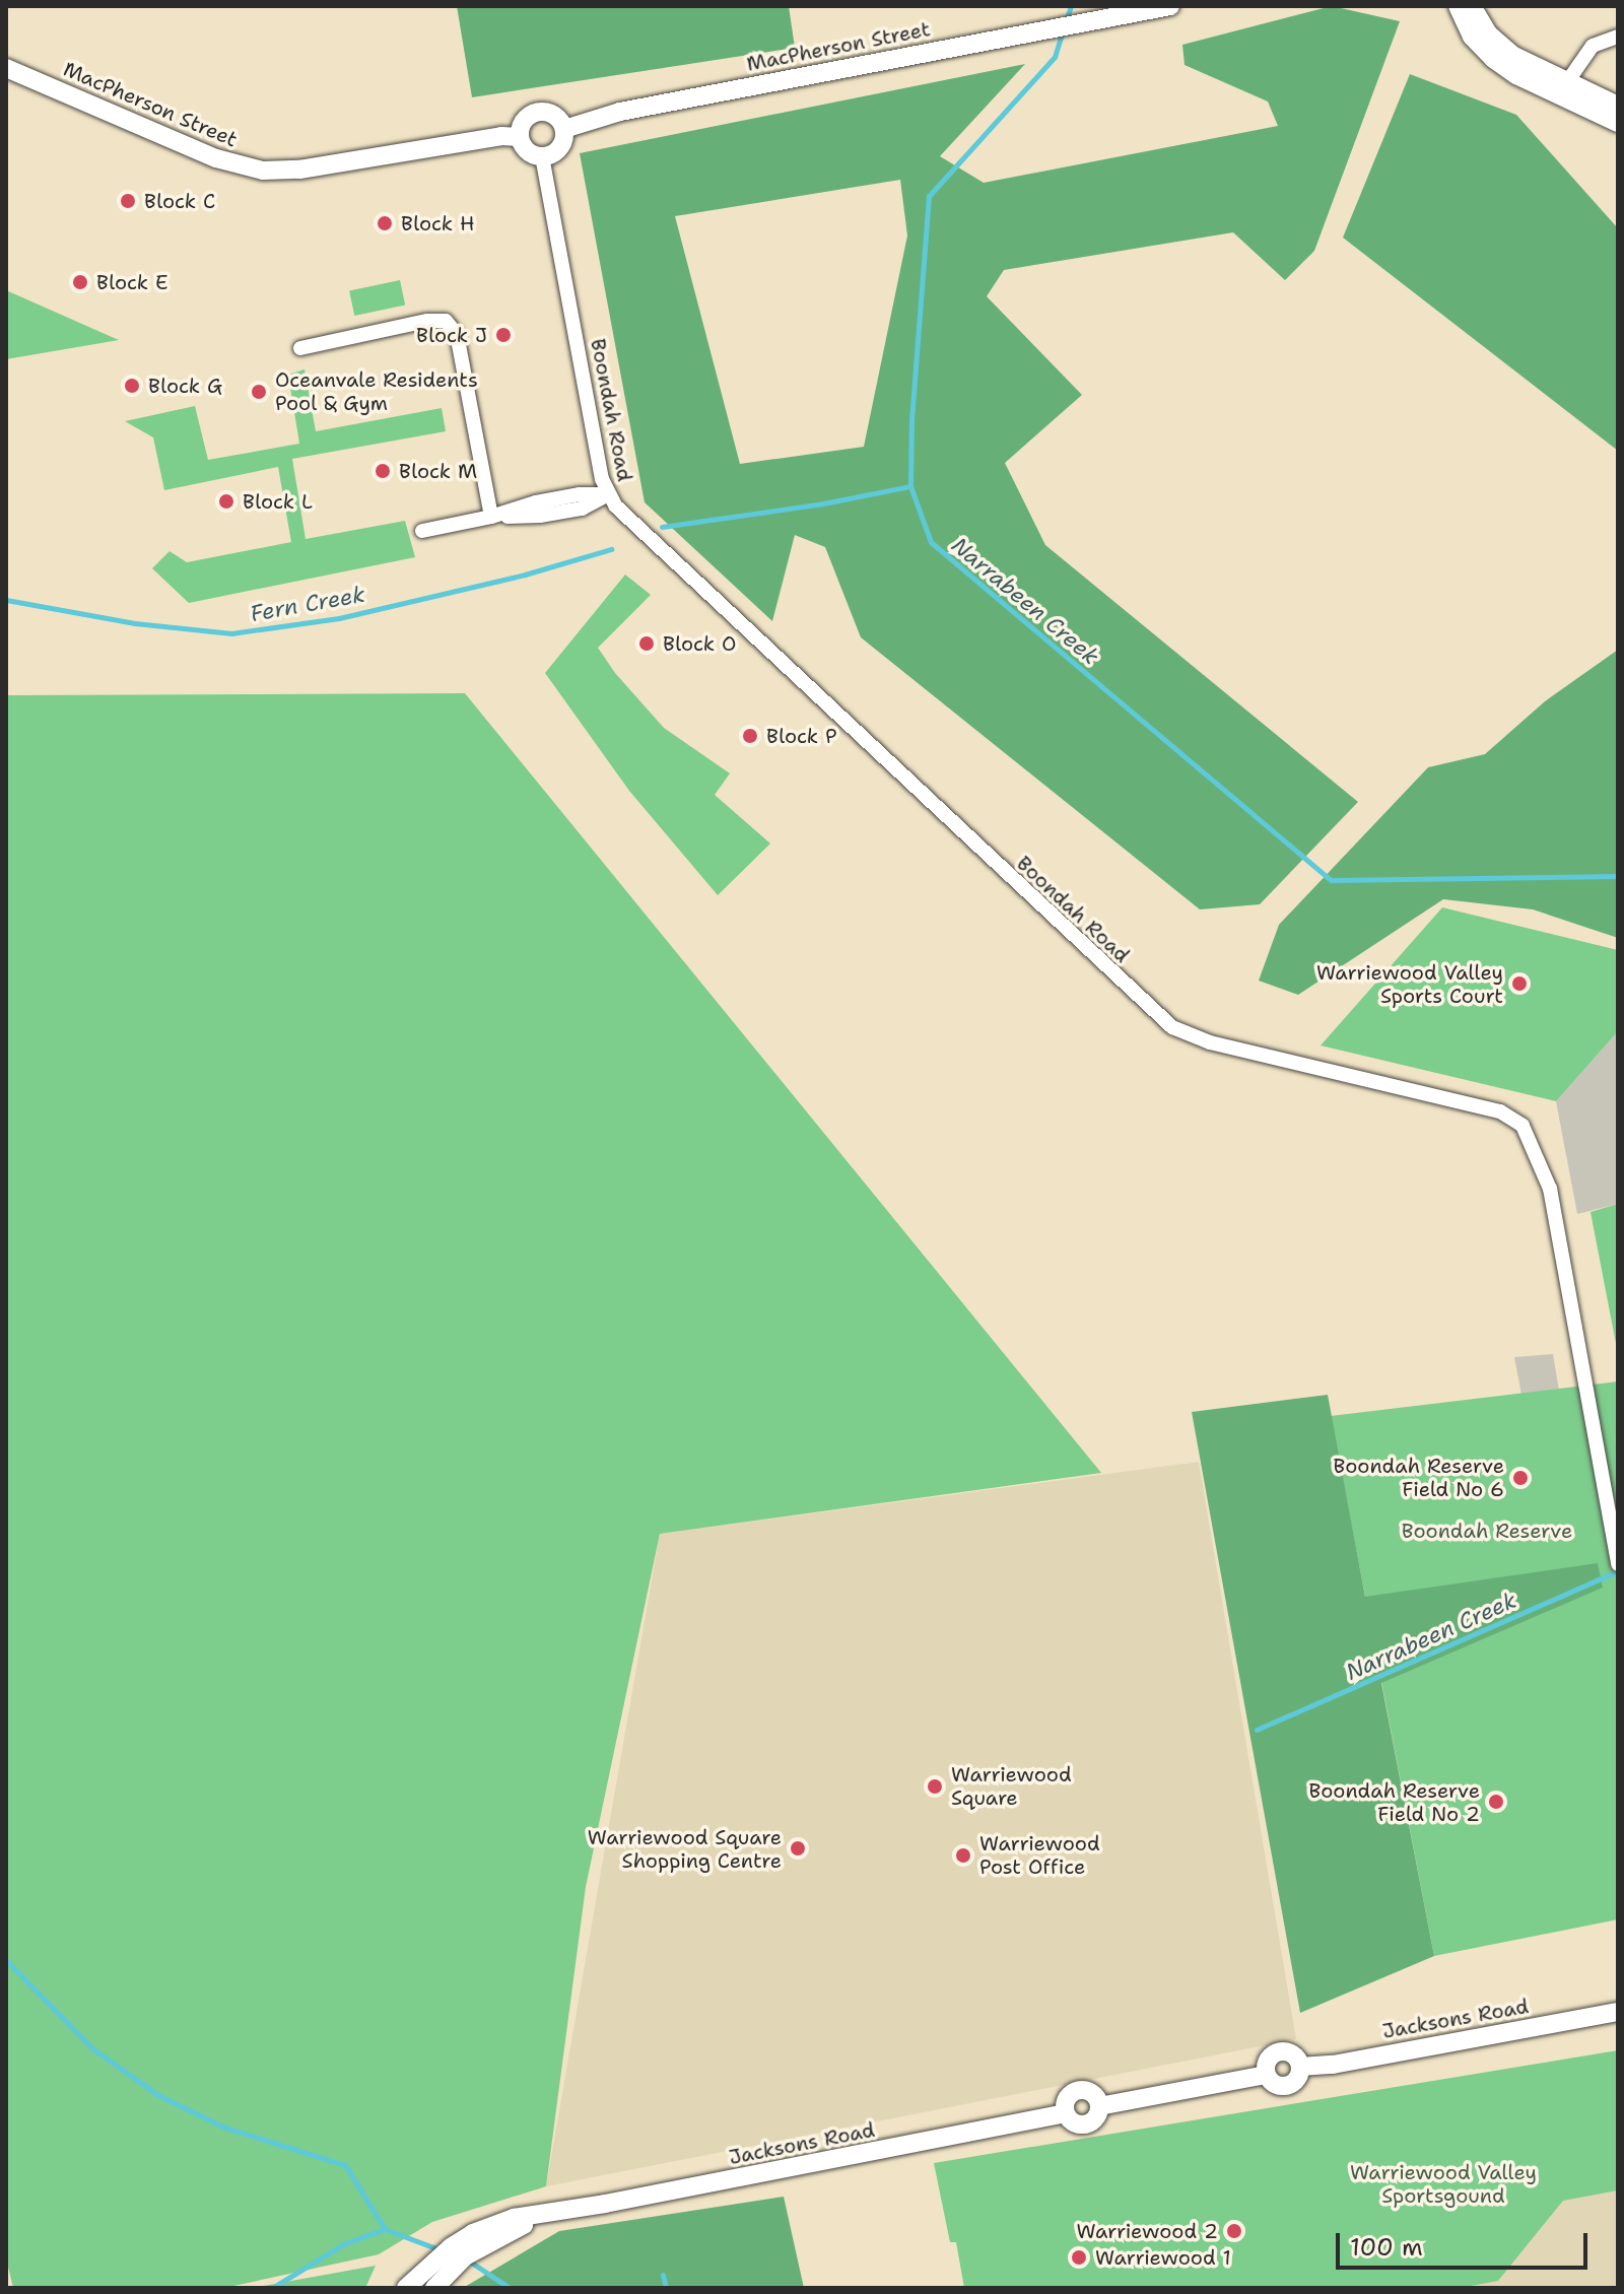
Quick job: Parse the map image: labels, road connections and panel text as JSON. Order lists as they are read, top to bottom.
{
  "streets": {
    "street": ["MacPherson Street", "Boondah Road", "Jacksons Road"]
  },
  "crossings": [
    ["MacPherson Street", "Boondah Road"]
  ],
  "water": ["Narrabeen Creek", "Fern Creek"],
  "parks": ["Boondah Reserve", "Warriewood Valley Sportsgound"],
  "places": [
    "Block C",
    "Block H",
    "Block E",
    "Block J",
    "Block G",
    "Oceanvale Residents Pool & Gym",
    "Block M",
    "Block L",
    "Block O",
    "Block P",
    "Warriewood Valley Sports Court",
    "Boondah Reserve Field No 6",
    "Warriewood Square",
    "Boondah Reserve Field No 2",
    "Warriewood Square Shopping Centre",
    "Warriewood Post Office",
    "Warriewood 2",
    "Warriewood 1"
  ],
  "scale_bar": "100 m"
}
